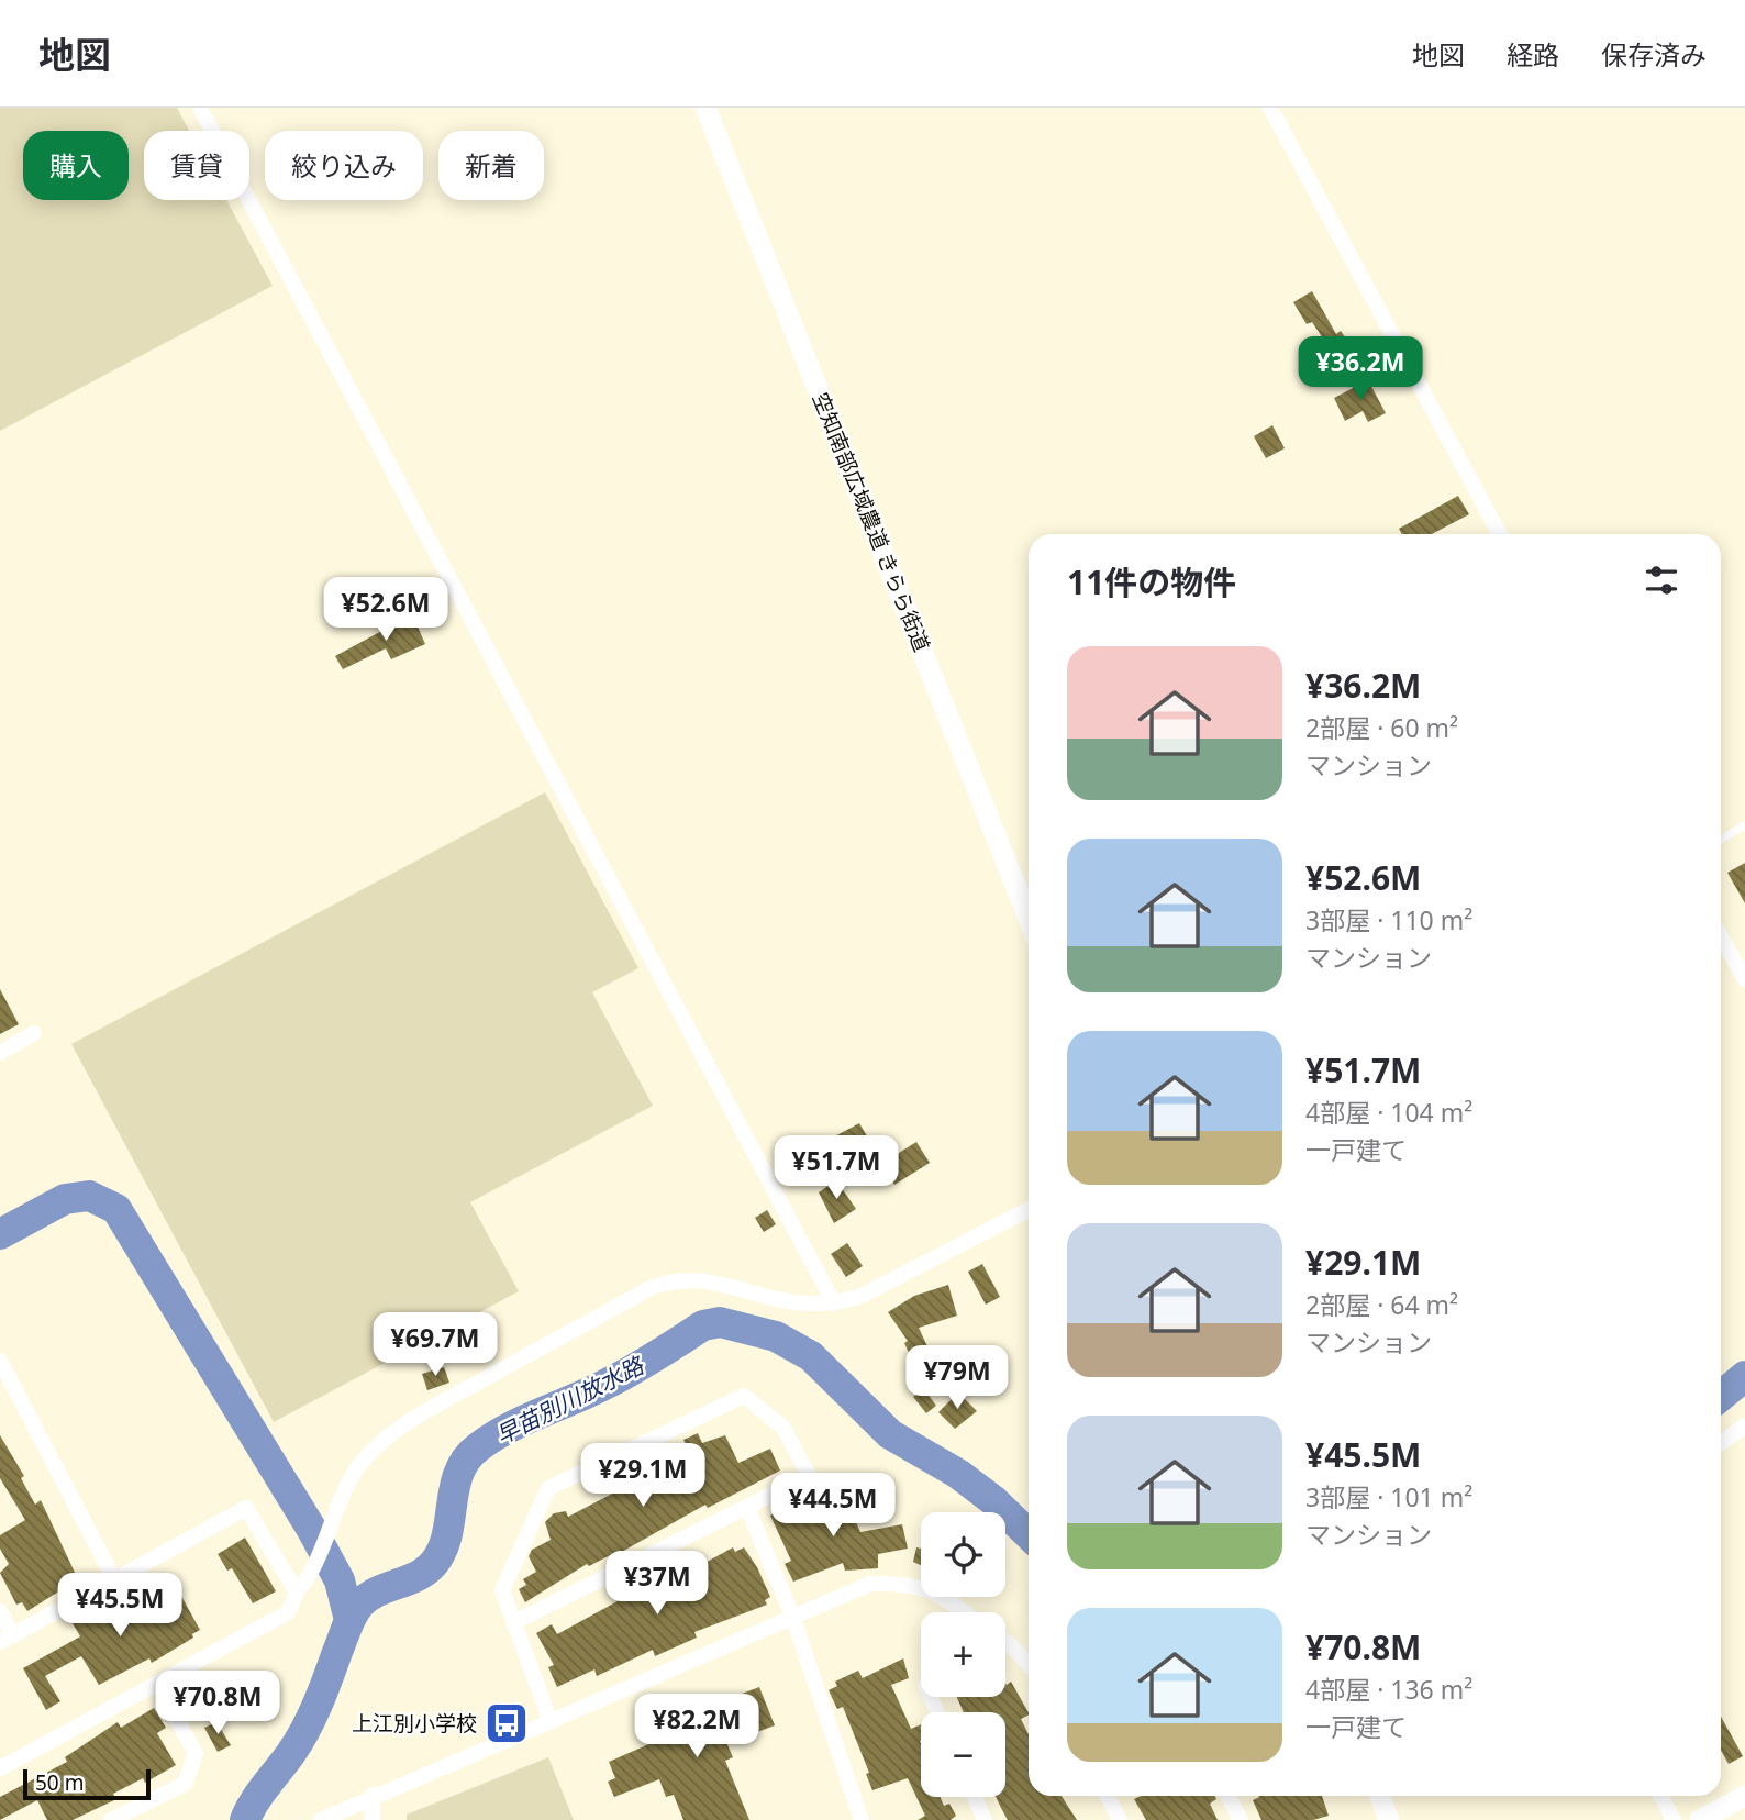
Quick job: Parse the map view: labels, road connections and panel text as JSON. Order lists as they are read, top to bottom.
{
  "streets": {
    "street": ["空知南部広域農道 きらら街道"]
  },
  "water": ["早苗別川放水路"],
  "places": {
    "bus stop": ["上江別小学校"]
  },
  "scale_bar": "50 m",
  "page": {
    "header": "地図",
    "nav": ["地図", "経路", "保存済み"],
    "chip": [
      "購入",
      "賃貸",
      "絞り込み",
      "新着"
    ],
    "price": [
      "¥36.2M",
      "¥52.6M",
      "¥51.7M",
      "¥69.7M",
      "¥79M",
      "¥29.1M",
      "¥44.5M",
      "¥37M",
      "¥45.5M",
      "¥70.8M",
      "¥82.2M"
    ],
    "heading": "11件の物件",
    "list": [
      {
        "name": "¥36.2M",
        "note": "2部屋 · 60 m² · マンション"
      },
      {
        "name": "¥52.6M",
        "note": "3部屋 · 110 m² · マンション"
      },
      {
        "name": "¥51.7M",
        "note": "4部屋 · 104 m² · 一戸建て"
      },
      {
        "name": "¥29.1M",
        "note": "2部屋 · 64 m² · マンション"
      },
      {
        "name": "¥45.5M",
        "note": "3部屋 · 101 m² · マンション"
      },
      {
        "name": "¥70.8M",
        "note": "4部屋 · 136 m² · 一戸建て"
      }
    ],
    "map_buttons": ["+", "−"],
    "scale": "50 m"
  }
}
